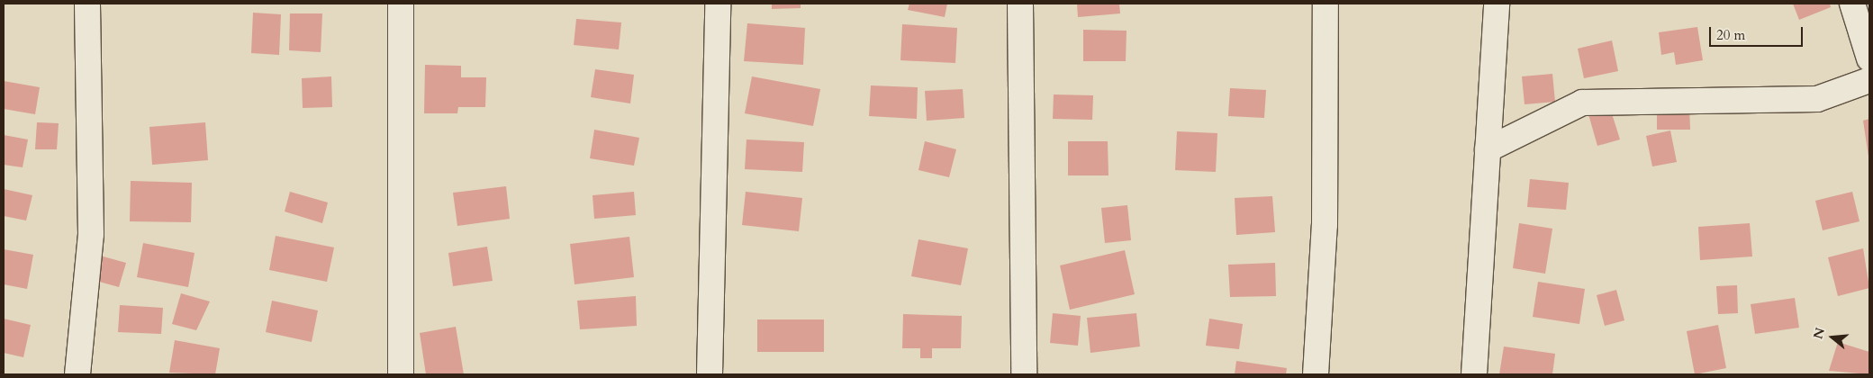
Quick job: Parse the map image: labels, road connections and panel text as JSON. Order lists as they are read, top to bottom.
{
  "scale_bar": "20 m",
  "north": "left"
}
